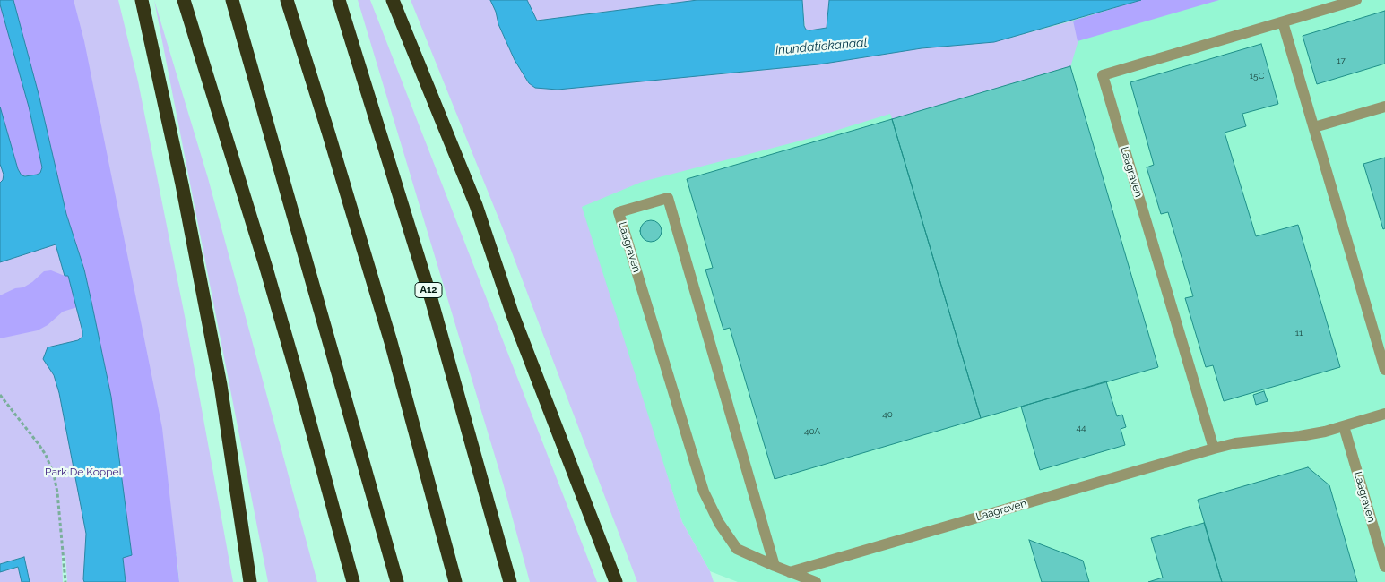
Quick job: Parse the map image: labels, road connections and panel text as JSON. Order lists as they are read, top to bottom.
{
  "streets": {
    "highway": ["A12"],
    "lane": ["Laagraven"]
  },
  "water": ["Inundatiekanaal"],
  "parks": ["Park De Koppel"],
  "house_numbers": [
    "17",
    "15C",
    "11",
    "40",
    "44",
    "40A"
  ]
}
